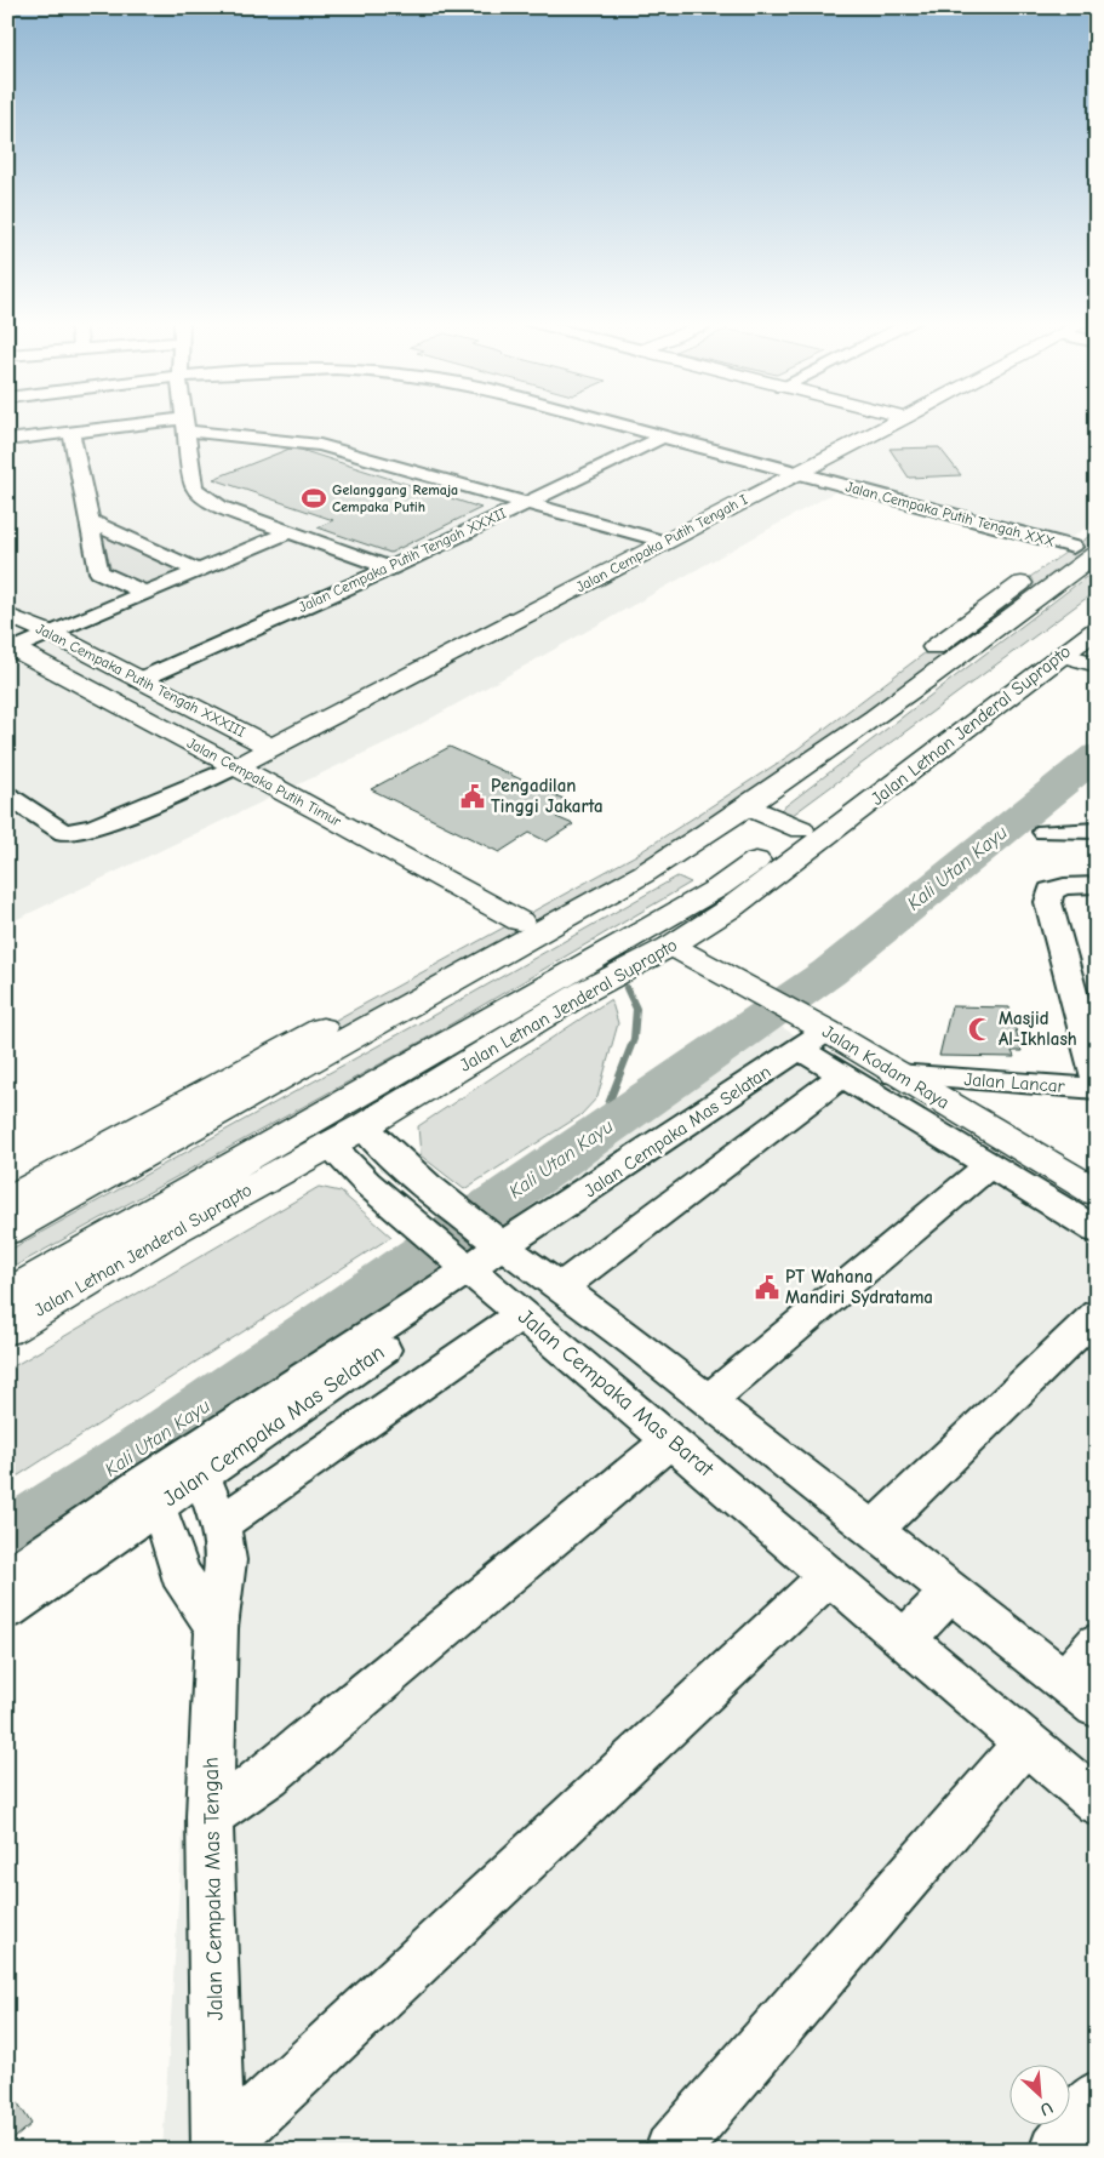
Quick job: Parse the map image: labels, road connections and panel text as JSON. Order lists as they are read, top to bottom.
{
  "streets": {
    "main road": [
      "Jalan Cempaka Putih Tengah I",
      "Jalan Cempaka Putih Tengah XXXIII",
      "Jalan Letnan Jenderal Suprapto",
      "Jalan Cempaka Putih Timur",
      "Jalan Kodam Raya"
    ],
    "street": [
      "Jalan Cempaka Putih Tengah XXX",
      "Jalan Cempaka Putih Tengah XXXII",
      "Jalan Lancar",
      "Jalan Cempaka Mas Selatan",
      "Jalan Cempaka Mas Barat",
      "Jalan Cempaka Mas Tengah"
    ]
  },
  "crossings": [
    ["Jalan Cempaka Putih Tengah XXX", "Jalan Cempaka Putih Tengah I"],
    ["Jalan Cempaka Putih Tengah XXX", "Jalan Cempaka Putih Tengah XXXII"],
    ["Jalan Cempaka Putih Tengah I", "Jalan Cempaka Putih Tengah XXXIII"],
    ["Jalan Cempaka Putih Tengah I", "Jalan Cempaka Putih Timur"],
    ["Jalan Cempaka Putih Tengah XXXII", "Jalan Cempaka Putih Tengah XXXIII"],
    ["Jalan Cempaka Putih Tengah XXXIII", "Jalan Cempaka Putih Timur"],
    ["Jalan Letnan Jenderal Suprapto", "Jalan Kodam Raya"],
    ["Jalan Letnan Jenderal Suprapto", "Jalan Cempaka Mas Barat"],
    ["Jalan Kodam Raya", "Jalan Lancar"],
    ["Jalan Kodam Raya", "Jalan Cempaka Mas Selatan"],
    ["Jalan Cempaka Mas Selatan", "Jalan Cempaka Mas Barat"],
    ["Jalan Cempaka Mas Selatan", "Jalan Cempaka Mas Tengah"]
  ],
  "water": ["Kali Utan Kayu"],
  "places": {
    "sports": ["Gelanggang Remaja Cempaka Putih"],
    "public building": ["Pengadilan Tinggi Jakarta", "PT Wahana Mandiri Sydratama"],
    "mosque": ["Masjid Al-Ikhlash"]
  },
  "north": "bottom right"
}
